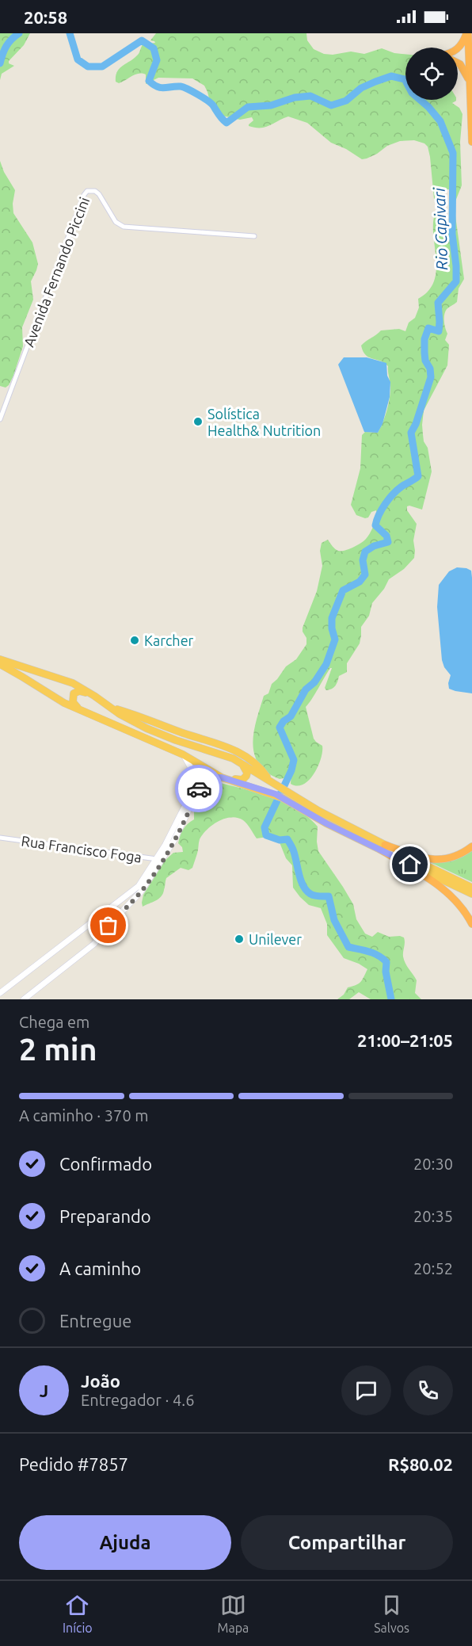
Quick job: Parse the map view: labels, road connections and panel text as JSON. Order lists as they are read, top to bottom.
{
  "streets": {
    "street": ["Avenida Fernando Piccini", "Rua Francisco Foga"]
  },
  "water": ["Rio Capivari"],
  "places": ["Solística Health& Nutrition", "Karcher", "Unilever"],
  "page": {
    "status": "20:58",
    "heading": ["2 min", "Chega em", "21:00–21:05"],
    "panel": [
      "João",
      "Entregador · 4.6",
      "Pedido #7857",
      "R$80.02"
    ],
    "bar": "A caminho · 370 m",
    "list": [
      ["Confirmado", "20:30"],
      ["Preparando", "20:35"],
      ["A caminho", "20:52"],
      "Entregue"
    ],
    "round": "J",
    "buttons": ["Ajuda", "Compartilhar"],
    "tabs": ["Início", "Mapa", "Salvos"]
  }
}
